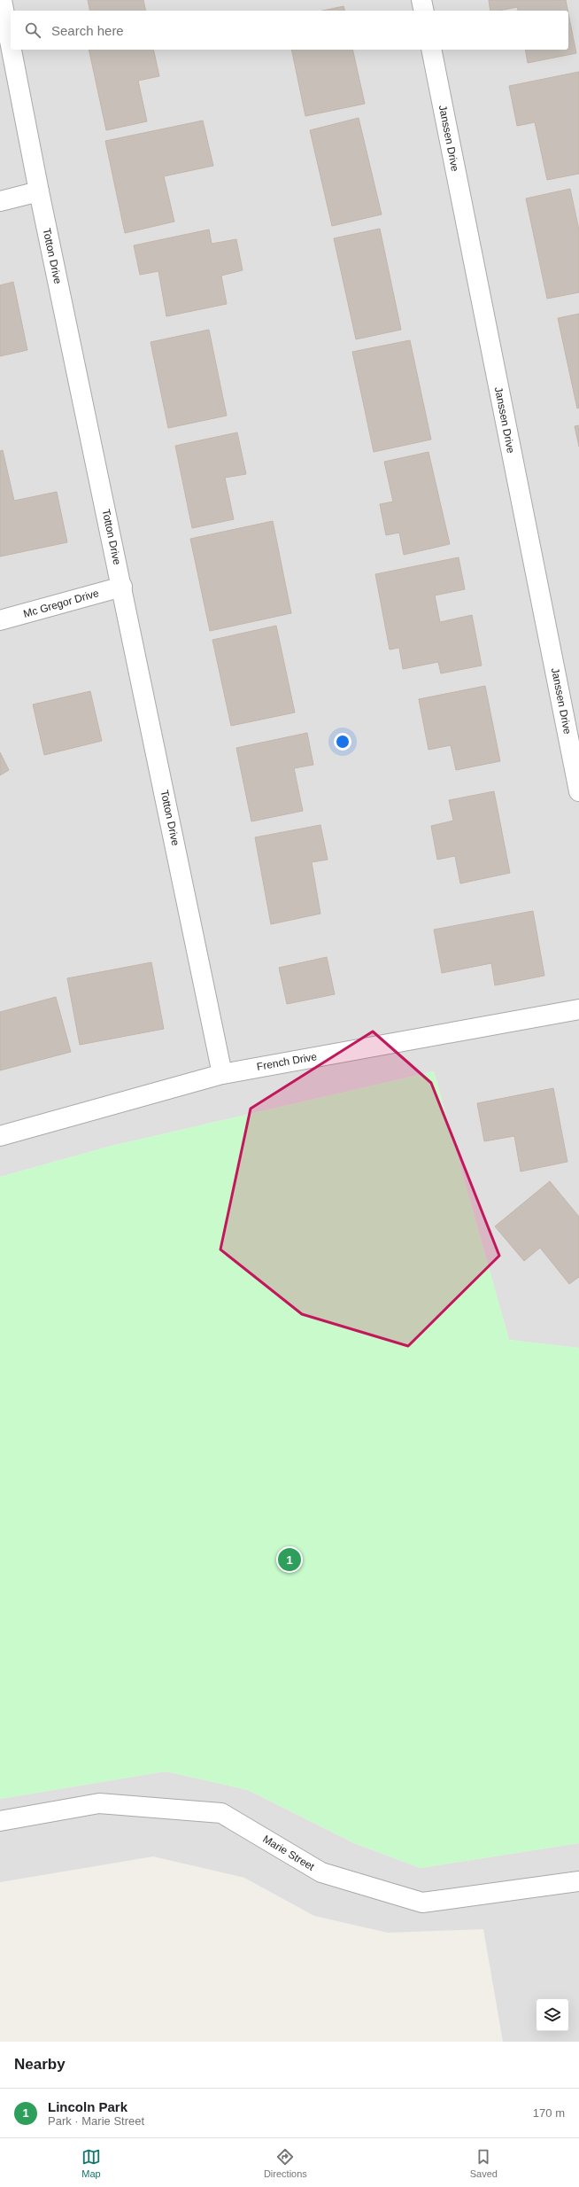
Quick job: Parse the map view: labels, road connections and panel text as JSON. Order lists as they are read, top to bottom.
{
  "streets": {
    "street": [
      "Janssen Drive",
      "Totton Drive",
      "Mc Gregor Drive",
      "French Drive",
      "Marie Street"
    ]
  },
  "crossings": [
    ["Totton Drive", "Mc Gregor Drive"],
    ["Totton Drive", "French Drive"]
  ],
  "page": {
    "search": "Search here",
    "pins": "1",
    "heading": "Nearby",
    "list": [
      {
        "mark": "1",
        "name": "Lincoln Park",
        "note": "Park · Marie Street",
        "value": "170 m"
      }
    ],
    "nav": ["Map", "Directions", "Saved"]
  }
}
